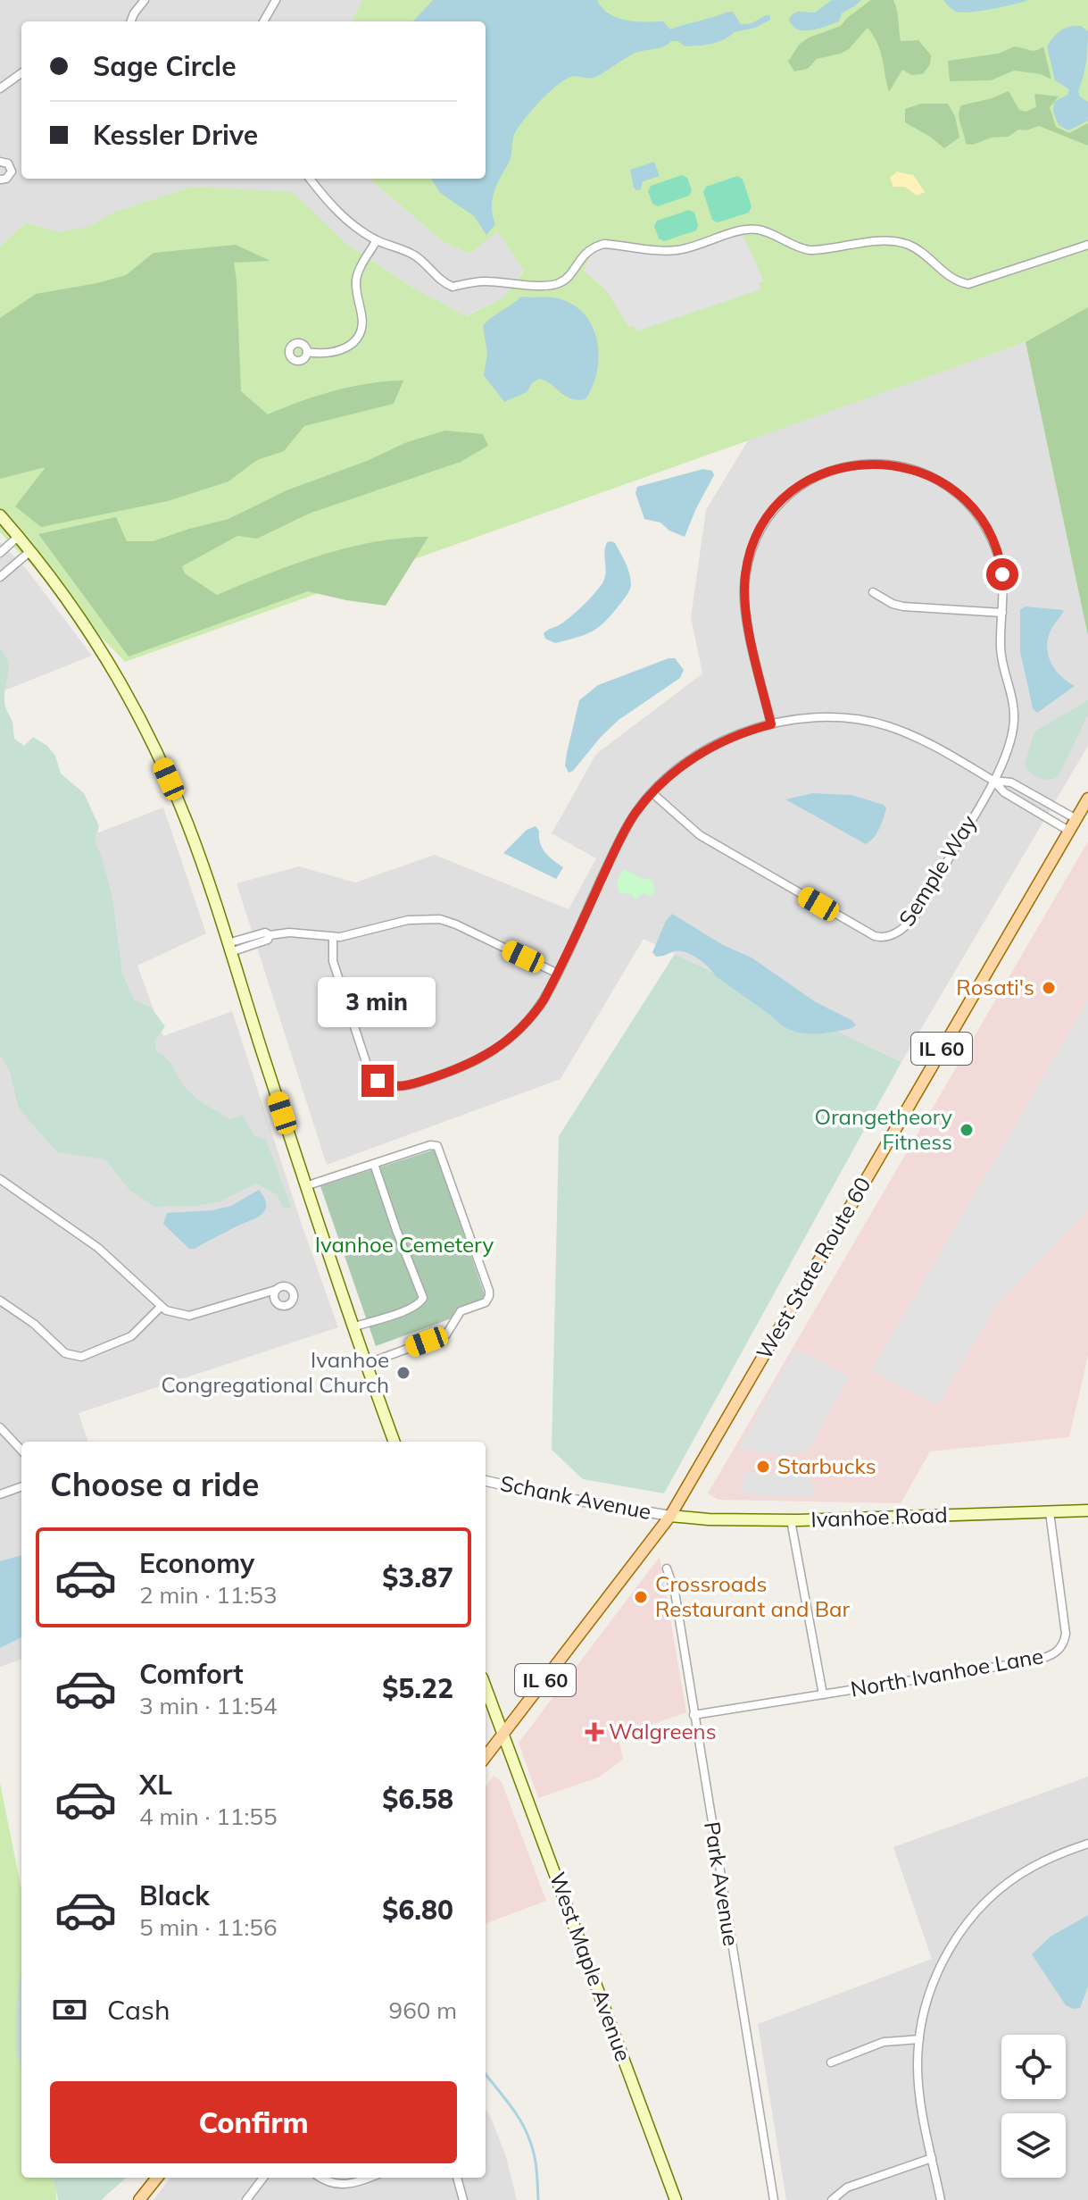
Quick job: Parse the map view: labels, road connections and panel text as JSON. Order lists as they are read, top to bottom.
{
  "streets": {
    "main road": [
      "IL 60",
      "West State Route 60",
      "Ivanhoe Road",
      "West Maple Avenue"
    ],
    "street": [
      "Semple Way",
      "Schank Avenue",
      "North Ivanhoe Lane",
      "Park Avenue"
    ]
  },
  "crossings": [
    ["IL 60", "West State Route 60"],
    ["IL 60", "Schank Avenue"],
    ["IL 60", "Ivanhoe Road"],
    ["IL 60", "West Maple Avenue"],
    ["West State Route 60", "Schank Avenue"],
    ["West State Route 60", "Ivanhoe Road"],
    ["Schank Avenue", "Ivanhoe Road"],
    ["Ivanhoe Road", "North Ivanhoe Lane"],
    ["North Ivanhoe Lane", "Park Avenue"]
  ],
  "parks": ["Ivanhoe Cemetery"],
  "places": {
    "other": [
      "Rosati's",
      "Orangetheory Fitness",
      "Ivanhoe Congregational Church",
      "Starbucks",
      "Crossroads Restaurant and Bar"
    ],
    "health": ["Walgreens"]
  },
  "page": {
    "banner": ["Sage Circle", "Kessler Drive"],
    "bubble": "3 min",
    "heading": "Choose a ride",
    "list": [
      {
        "name": "Economy",
        "note": "2 min · 11:53",
        "value": "$3.87"
      },
      {
        "name": "Comfort",
        "note": "3 min · 11:54",
        "value": "$5.22"
      },
      {
        "name": "XL",
        "note": "4 min · 11:55",
        "value": "$6.58"
      },
      {
        "name": "Black",
        "note": "5 min · 11:56",
        "value": "$6.80"
      }
    ],
    "pay": ["Cash", "960 m"],
    "buttons": "Confirm"
  }
}
